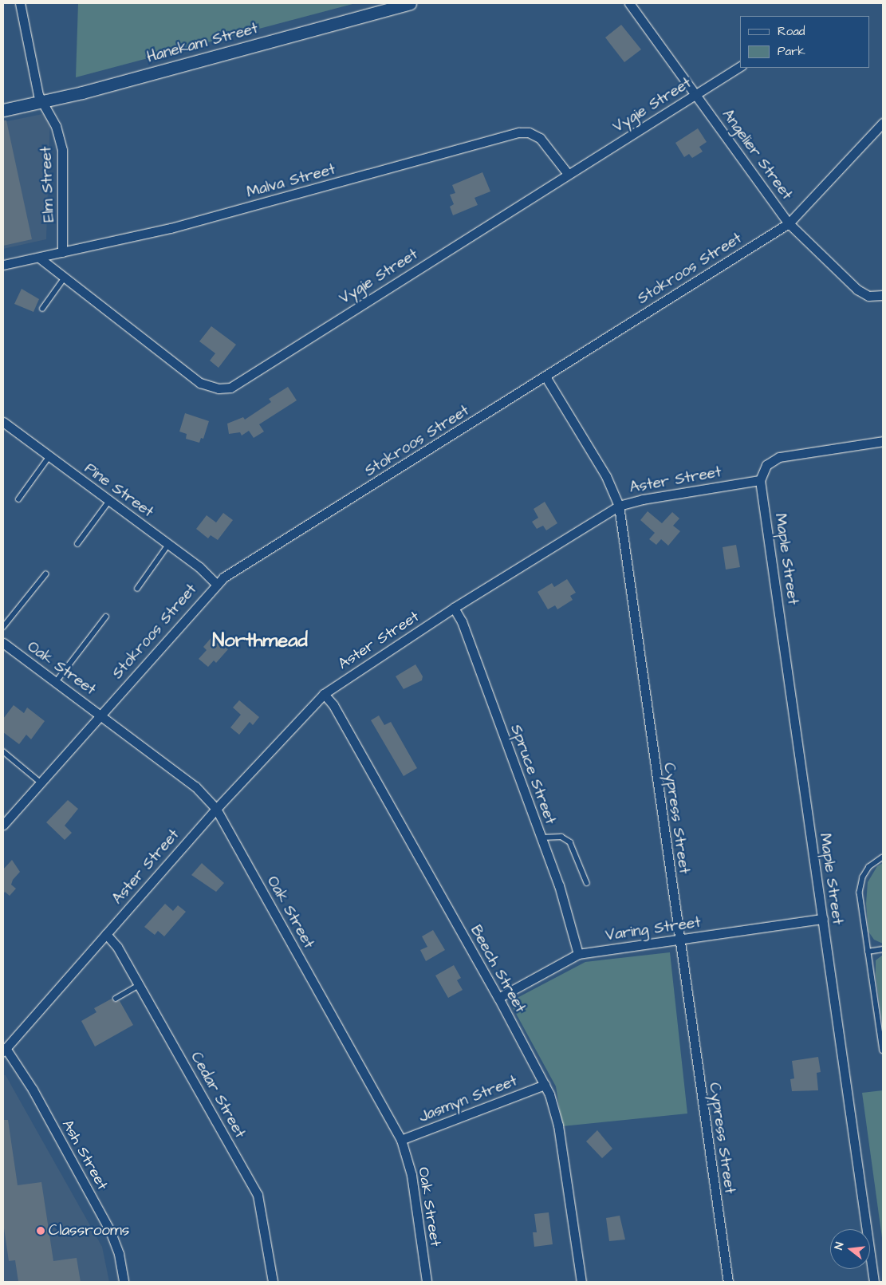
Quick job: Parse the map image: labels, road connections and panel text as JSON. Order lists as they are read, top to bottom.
{
  "streets": {
    "street": [
      "Hanekam Street",
      "Vygie Street",
      "Angelier Street",
      "Malva Street",
      "Elm Street",
      "Stokroos Street",
      "Aster Street",
      "Pine Street",
      "Maple Street",
      "Oak Street",
      "Spruce Street",
      "Cypress Street",
      "Varing Street",
      "Beech Street",
      "Cedar Street",
      "Jasmyn Street",
      "Ash Street"
    ]
  },
  "crossings": [
    ["Hanekam Street", "Elm Street"],
    ["Vygie Street", "Angelier Street"],
    ["Vygie Street", "Malva Street"],
    ["Angelier Street", "Stokroos Street"],
    ["Malva Street", "Elm Street"],
    ["Stokroos Street", "Pine Street"],
    ["Stokroos Street", "Oak Street"],
    ["Stokroos Street", "Cypress Street"],
    ["Aster Street", "Maple Street"],
    ["Aster Street", "Oak Street"],
    ["Aster Street", "Spruce Street"],
    ["Aster Street", "Cypress Street"],
    ["Aster Street", "Beech Street"],
    ["Aster Street", "Cedar Street"],
    ["Aster Street", "Ash Street"],
    ["Maple Street", "Varing Street"],
    ["Oak Street", "Jasmyn Street"],
    ["Spruce Street", "Varing Street"],
    ["Cypress Street", "Varing Street"],
    ["Varing Street", "Beech Street"],
    ["Beech Street", "Jasmyn Street"]
  ],
  "districts": ["Northmead"],
  "places": ["Classrooms"],
  "legend": ["Road", "Park"],
  "north": "left"
}
